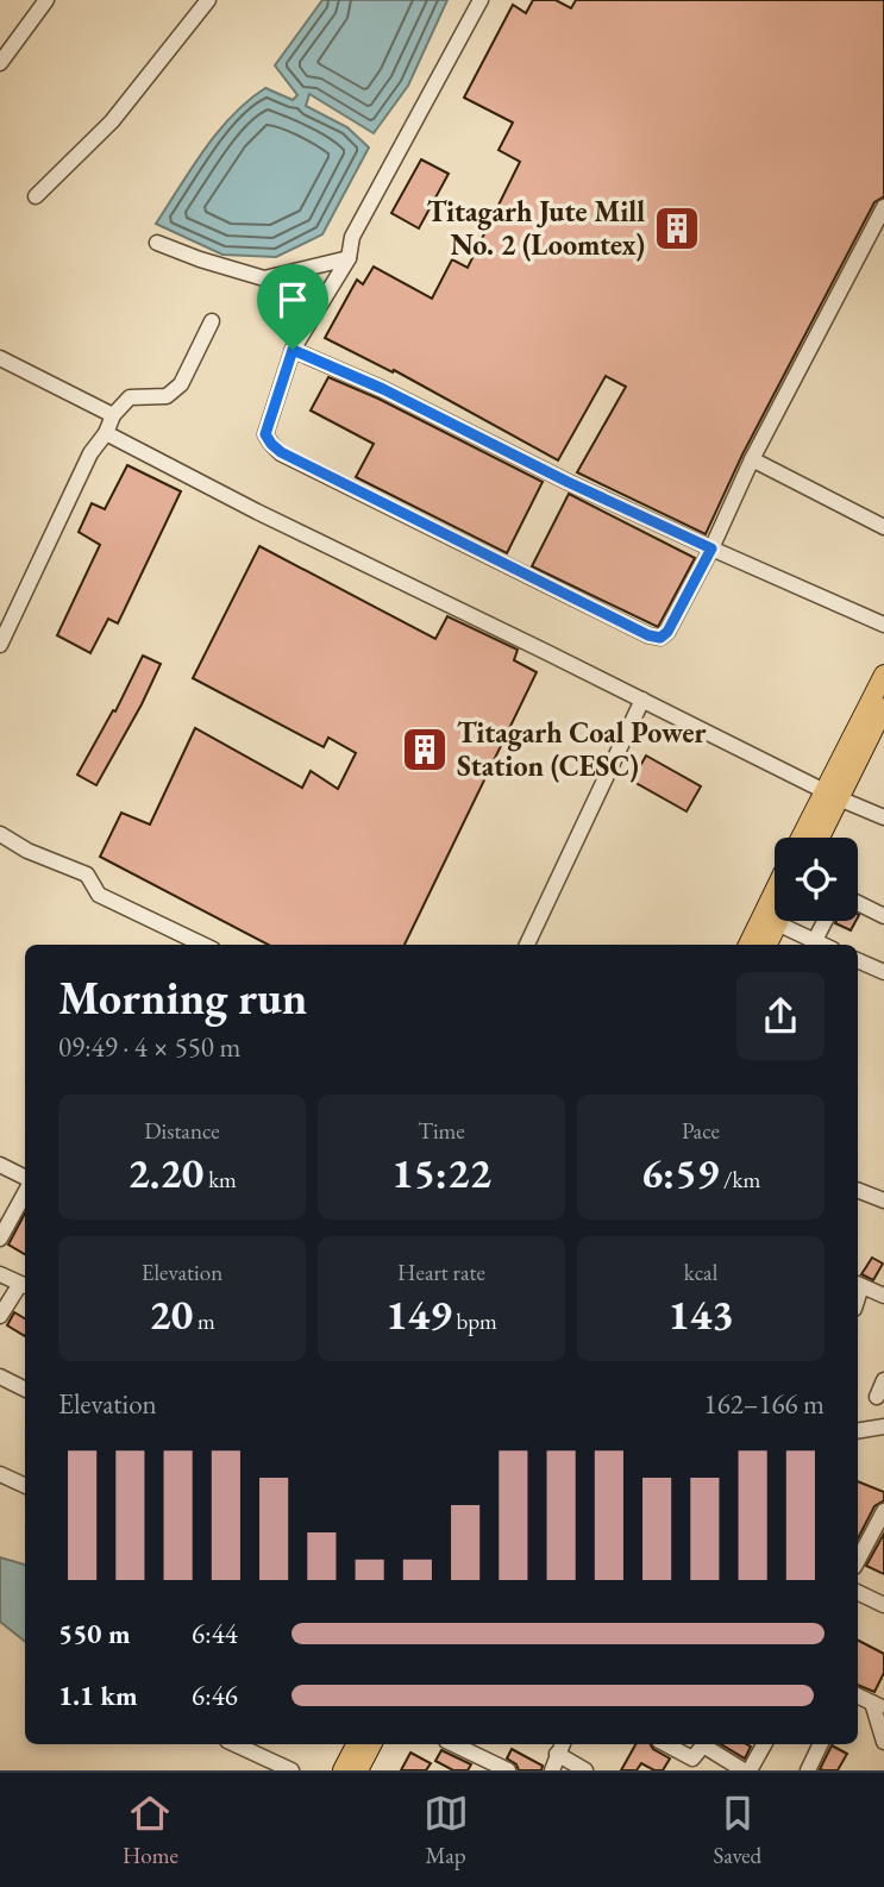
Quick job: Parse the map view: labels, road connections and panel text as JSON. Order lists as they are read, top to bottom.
{
  "places": {
    "building": ["Titagarh Jute Mill No. 2 (Loomtex)", "Titagarh Coal Power Station (CESC)"]
  },
  "page": {
    "heading": ["Morning run", "09:49 · 4 × 550 m"],
    "stats": [
      ["Distance", "2.20 km"],
      ["Time", "15:22"],
      ["Pace", "6:59 /km"],
      ["Elevation", "20 m"],
      ["Heart rate", "149 bpm"],
      ["kcal", "143"]
    ],
    "chart": ["Elevation", "162–166 m"],
    "list": [
      {
        "name": "550 m",
        "note": "6:44"
      },
      {
        "name": "1.1 km",
        "note": "6:46"
      }
    ],
    "tabs": ["Home", "Map", "Saved"]
  }
}
